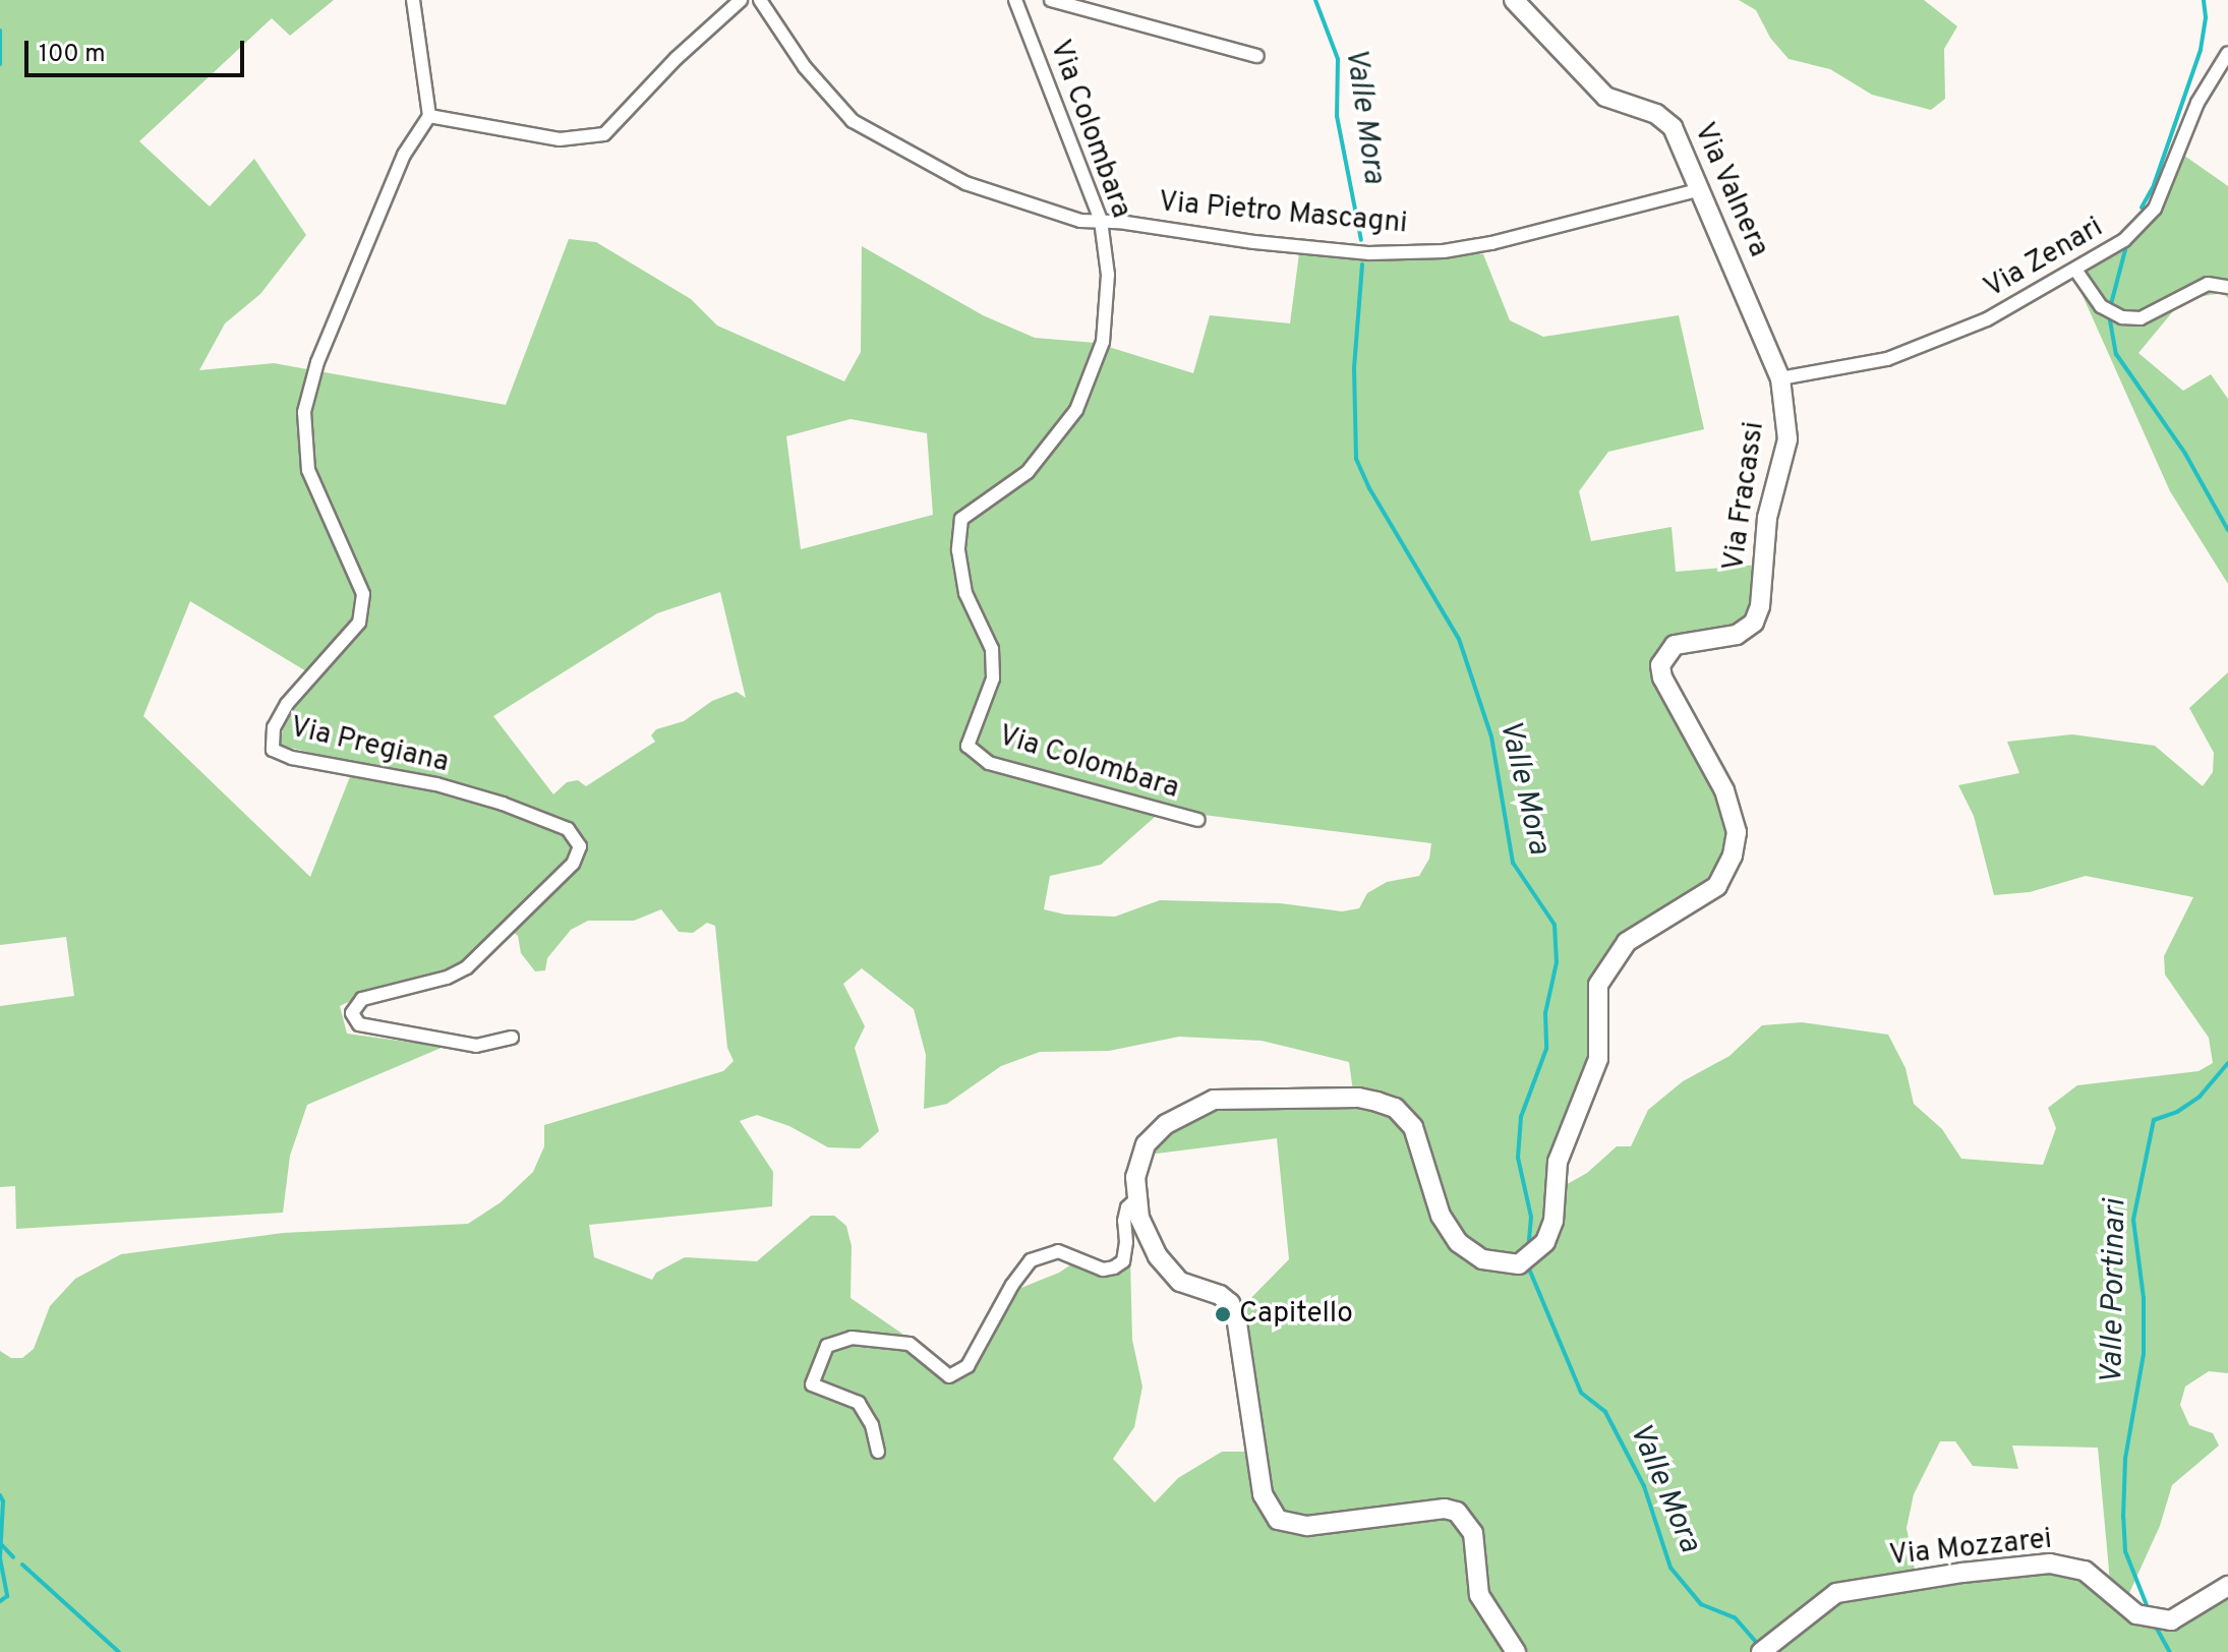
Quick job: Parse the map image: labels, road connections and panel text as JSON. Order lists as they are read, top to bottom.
{
  "streets": {
    "street": [
      "Via Colombara",
      "Via Valnera",
      "Via Pietro Mascagni",
      "Via Zenari",
      "Via Fracassi",
      "Via Pregiana",
      "Via Mozzarei"
    ]
  },
  "crossings": [
    ["Via Colombara", "Via Pietro Mascagni"],
    ["Via Valnera", "Via Pietro Mascagni"],
    ["Via Valnera", "Via Zenari"],
    ["Via Valnera", "Via Fracassi"],
    ["Via Zenari", "Via Fracassi"]
  ],
  "water": ["Valle Mora", "Valle Portinari"],
  "places": ["Capitello"],
  "scale_bar": "100 m"
}
